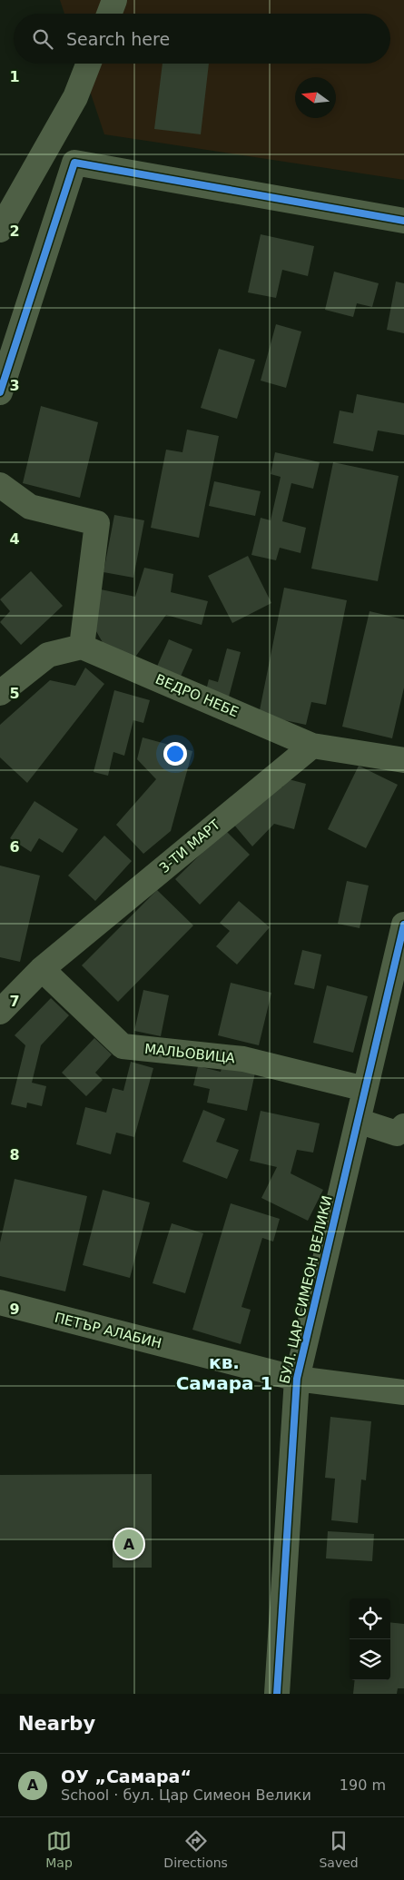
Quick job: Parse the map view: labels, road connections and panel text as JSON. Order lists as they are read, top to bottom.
{
  "streets": {
    "street": [
      "ВЕДРО НЕБЕ",
      "3-ТИ МАРТ",
      "МАЛЬОВИЦА",
      "БУЛ. ЦАР СИМЕОН ВЕЛИКИ",
      "ПЕТЪР АЛАБИН"
    ]
  },
  "crossings": [
    ["ВЕДРО НЕБЕ", "3-ТИ МАРТ"],
    ["3-ТИ МАРТ", "МАЛЬОВИЦА"],
    ["МАЛЬОВИЦА", "БУЛ. ЦАР СИМЕОН ВЕЛИКИ"],
    ["БУЛ. ЦАР СИМЕОН ВЕЛИКИ", "ПЕТЪР АЛАБИН"]
  ],
  "districts": ["кв. Самара 1"],
  "north": "left",
  "page": {
    "search": "Search here",
    "pins": "A",
    "heading": "Nearby",
    "list": [
      {
        "mark": "A",
        "name": "ОУ „Самара“",
        "note": "School · бул. Цар Симеон Велики",
        "value": "190 m"
      }
    ],
    "nav": ["Map", "Directions", "Saved"]
  },
  "grid": {
    "rows": [
      "1",
      "2",
      "3",
      "4",
      "5",
      "6",
      "7",
      "8",
      "9"
    ]
  }
}
